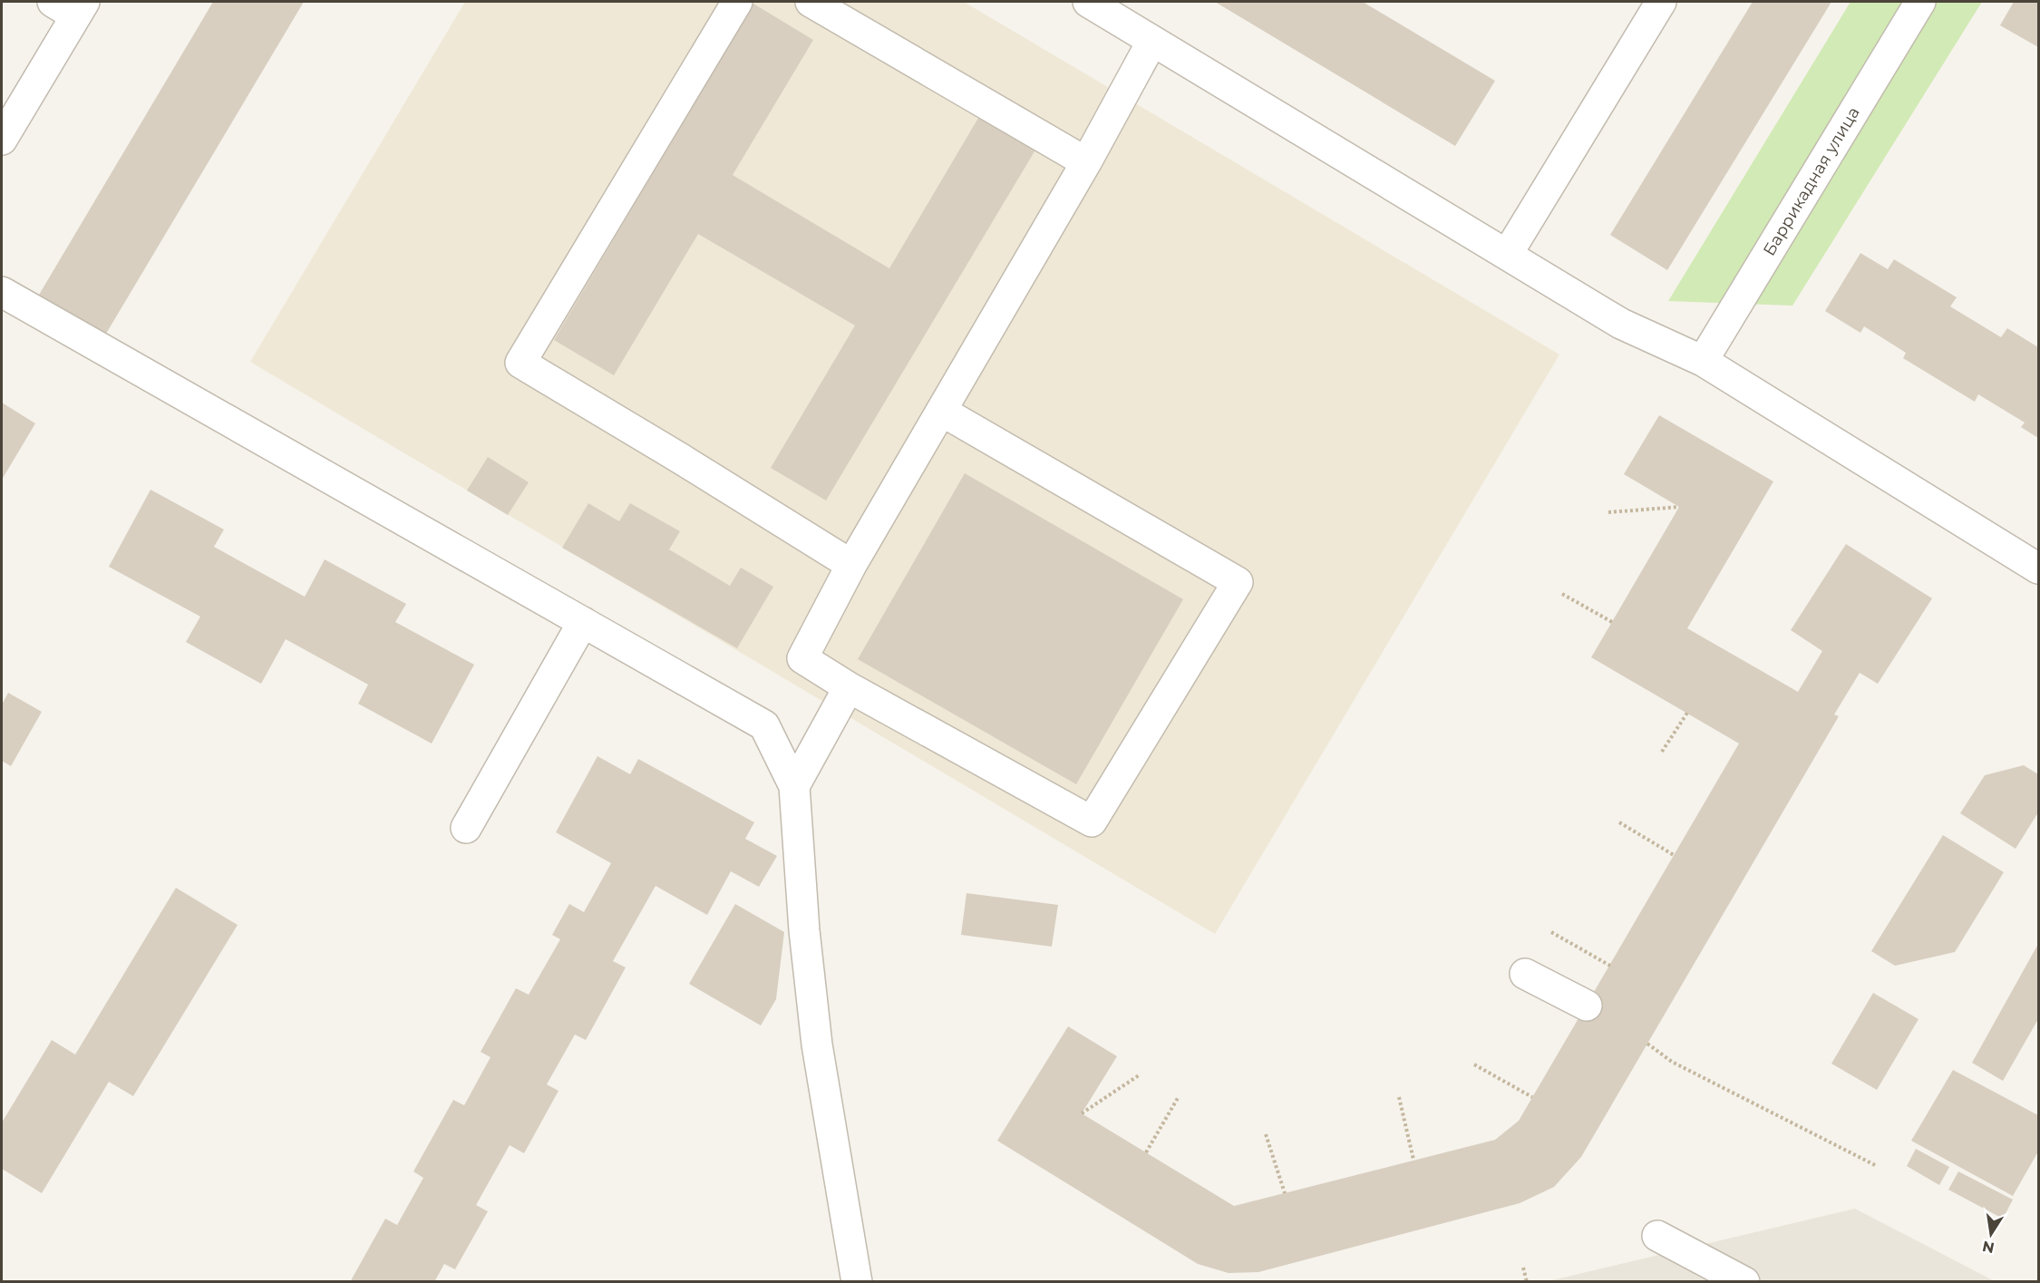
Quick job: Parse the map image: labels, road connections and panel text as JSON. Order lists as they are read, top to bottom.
{
  "streets": {
    "street": ["Баррикадная улица"]
  },
  "north": "bottom"
}
